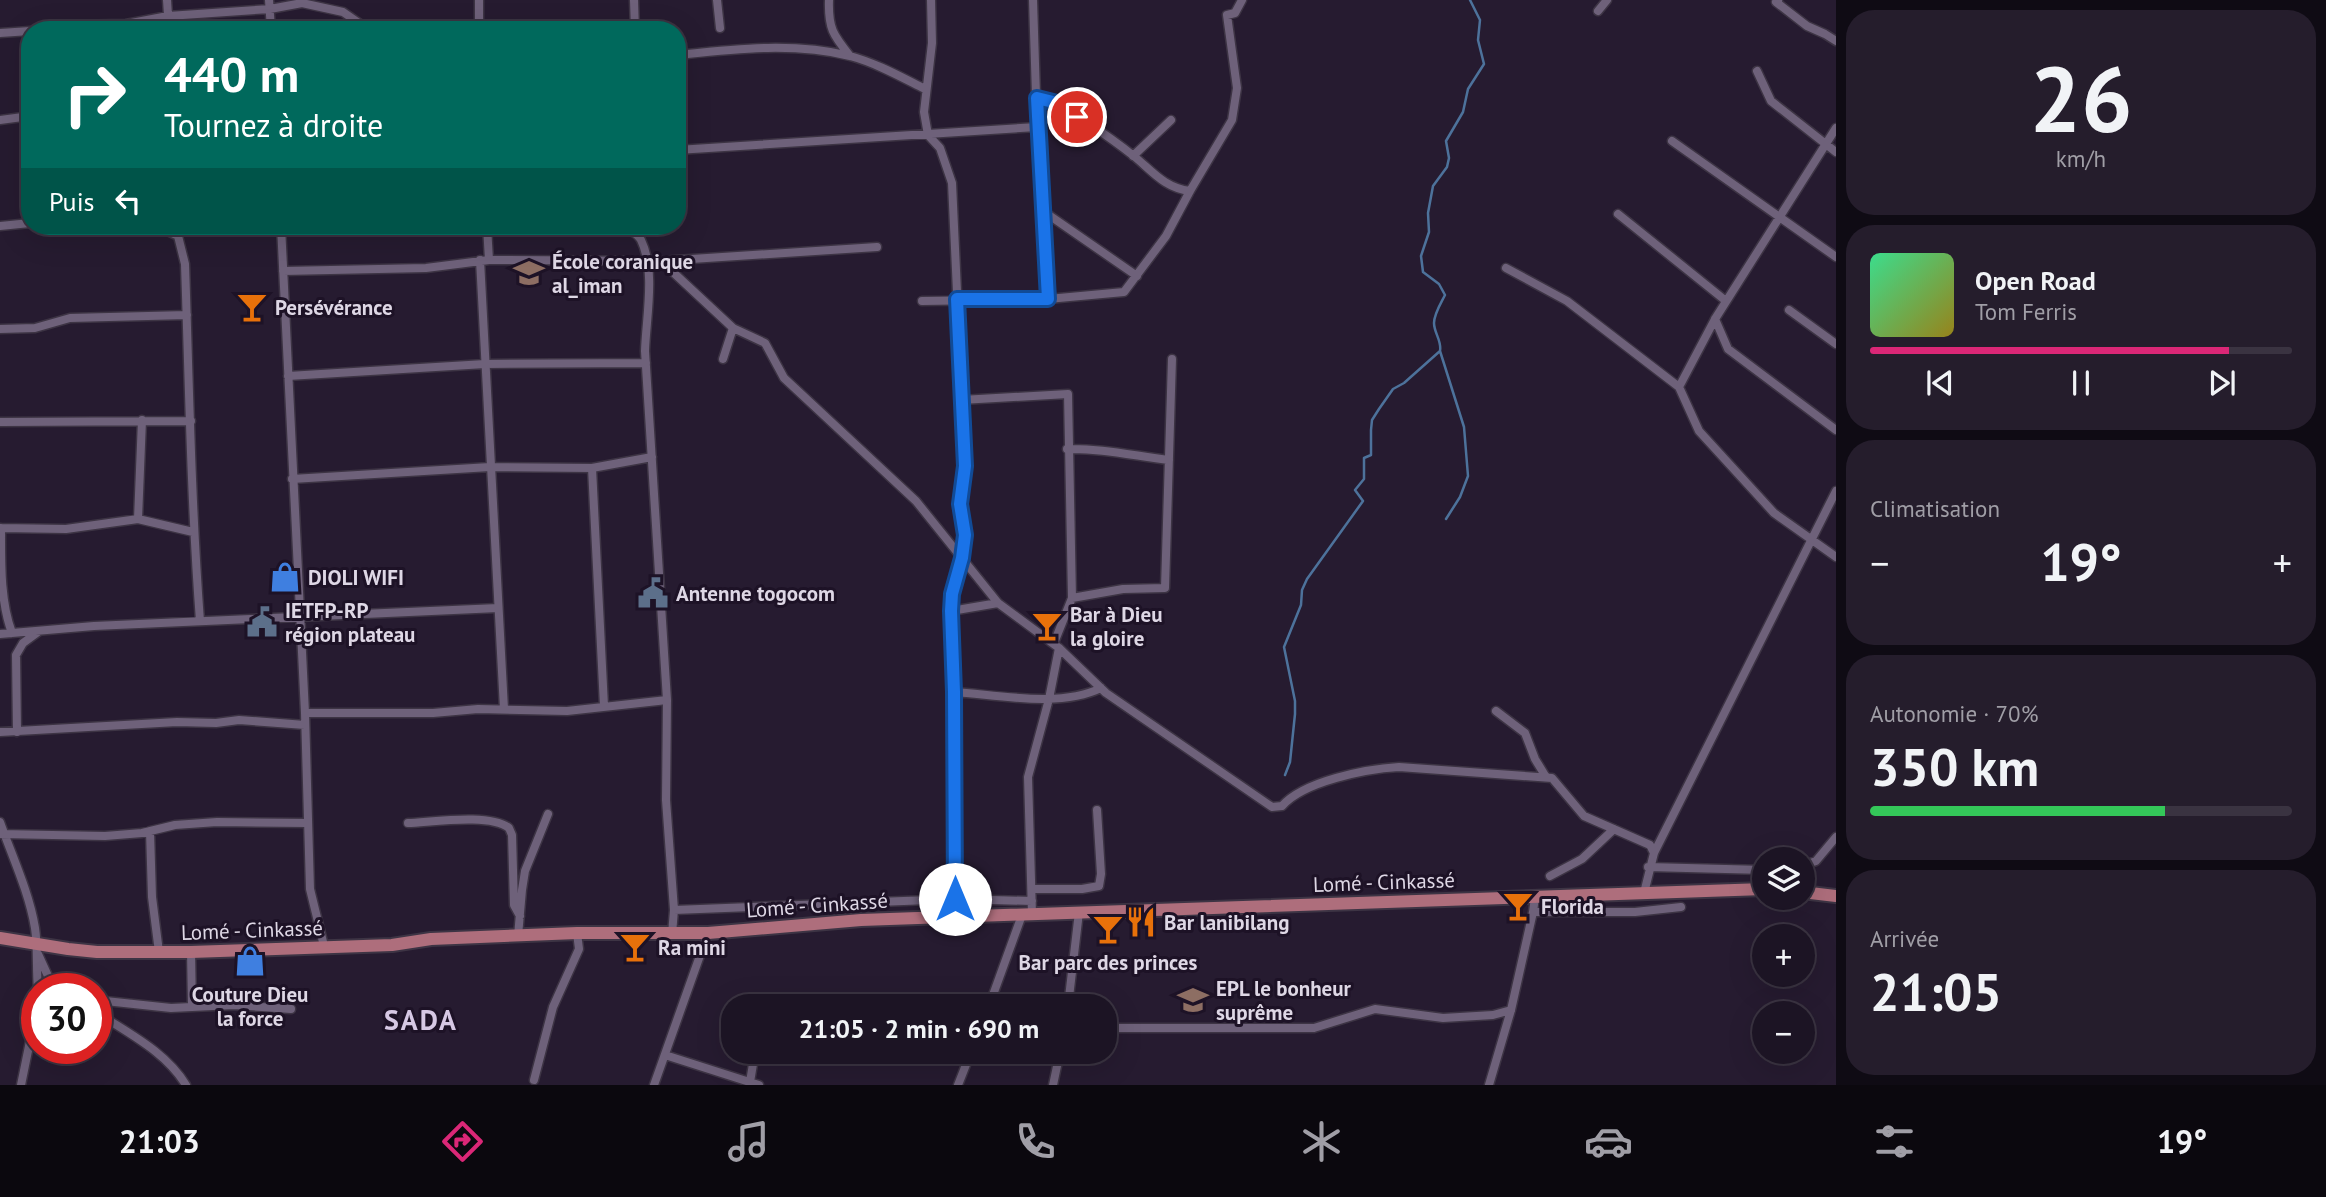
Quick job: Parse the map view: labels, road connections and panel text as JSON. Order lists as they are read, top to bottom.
{
  "streets": {
    "highway": ["Lomé - Cinkassé"]
  },
  "districts": ["SADA"],
  "places": {
    "school or university": ["École coranique al_iman", "EPL le bonheur suprême"],
    "bar": [
      "Persévérance",
      "Bar à Dieu la gloire",
      "Florida",
      "Bar parc des princes",
      "Ra mini"
    ],
    "shop": ["DIOLI WIFI", "Couture Dieu la force"],
    "public building": ["Antenne togocom", "IETFP-RP région plateau"],
    "restaurant": ["Bar lanibilang"]
  },
  "page": {
    "tile": [
      ["26", "km/h"],
      "Climatisation",
      ["Autonomie · 70%", "350 km"],
      ["Arrivée", "21:05"]
    ],
    "turn": ["440 m", "Tournez à droite"],
    "then": "Puis",
    "song": ["Open Road", "Tom Ferris"],
    "heat": ["−", "19°", "+"],
    "map_buttons": ["+", "−"],
    "limit": "30",
    "trip": "21:05 · 2 min · 690 m",
    "tabs": ["21:03", "19°"]
  }
}
